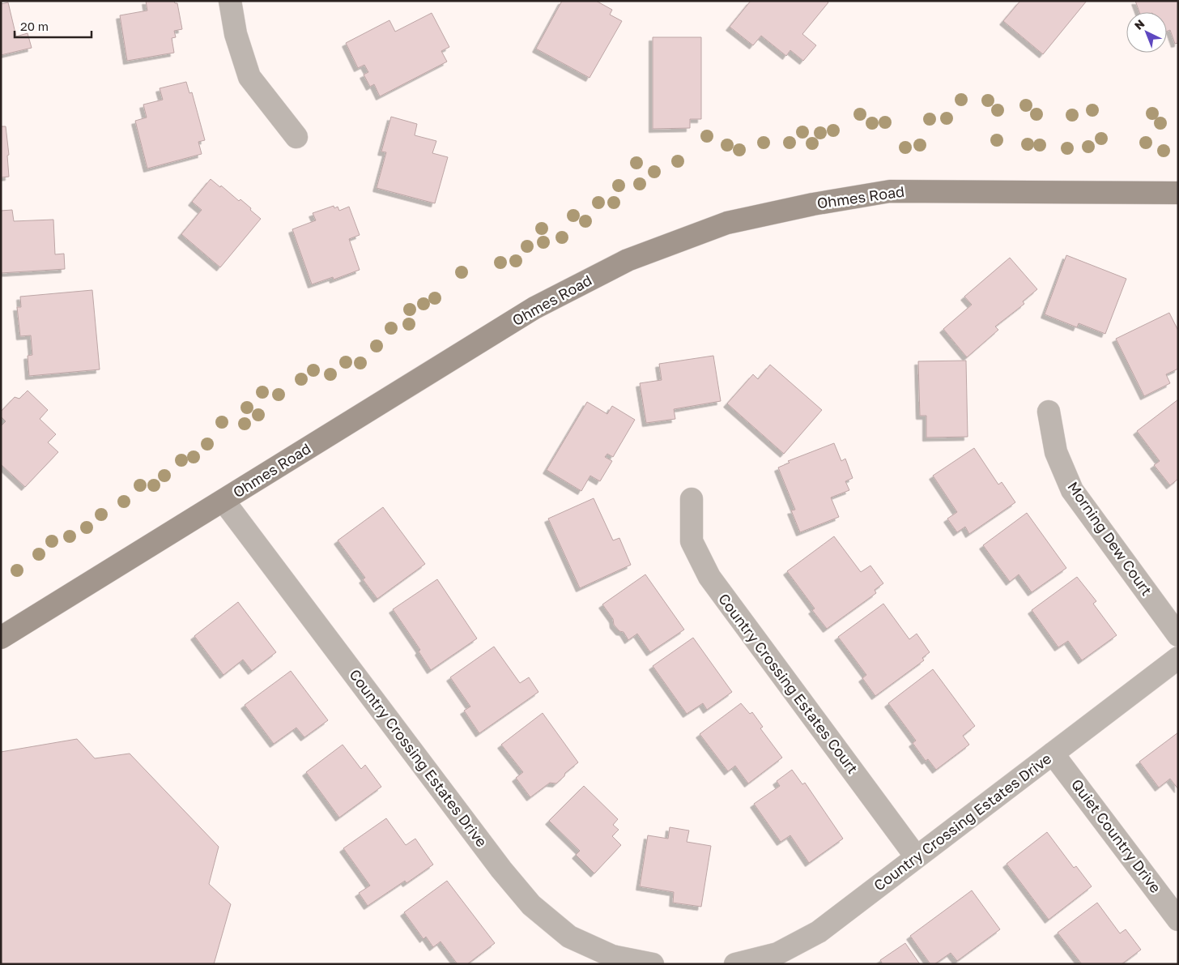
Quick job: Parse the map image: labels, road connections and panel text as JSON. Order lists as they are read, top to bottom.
{
  "streets": {
    "main road": ["Ohmes Road"],
    "street": [
      "Morning Dew Court",
      "Country Crossing Estates Court",
      "Country Crossing Estates Drive",
      "Quiet Country Drive"
    ]
  },
  "crossings": [
    ["Ohmes Road", "Country Crossing Estates Drive"],
    ["Country Crossing Estates Court", "Country Crossing Estates Drive"],
    ["Country Crossing Estates Drive", "Quiet Country Drive"]
  ],
  "scale_bar": "20 m",
  "north": "top left"
}
